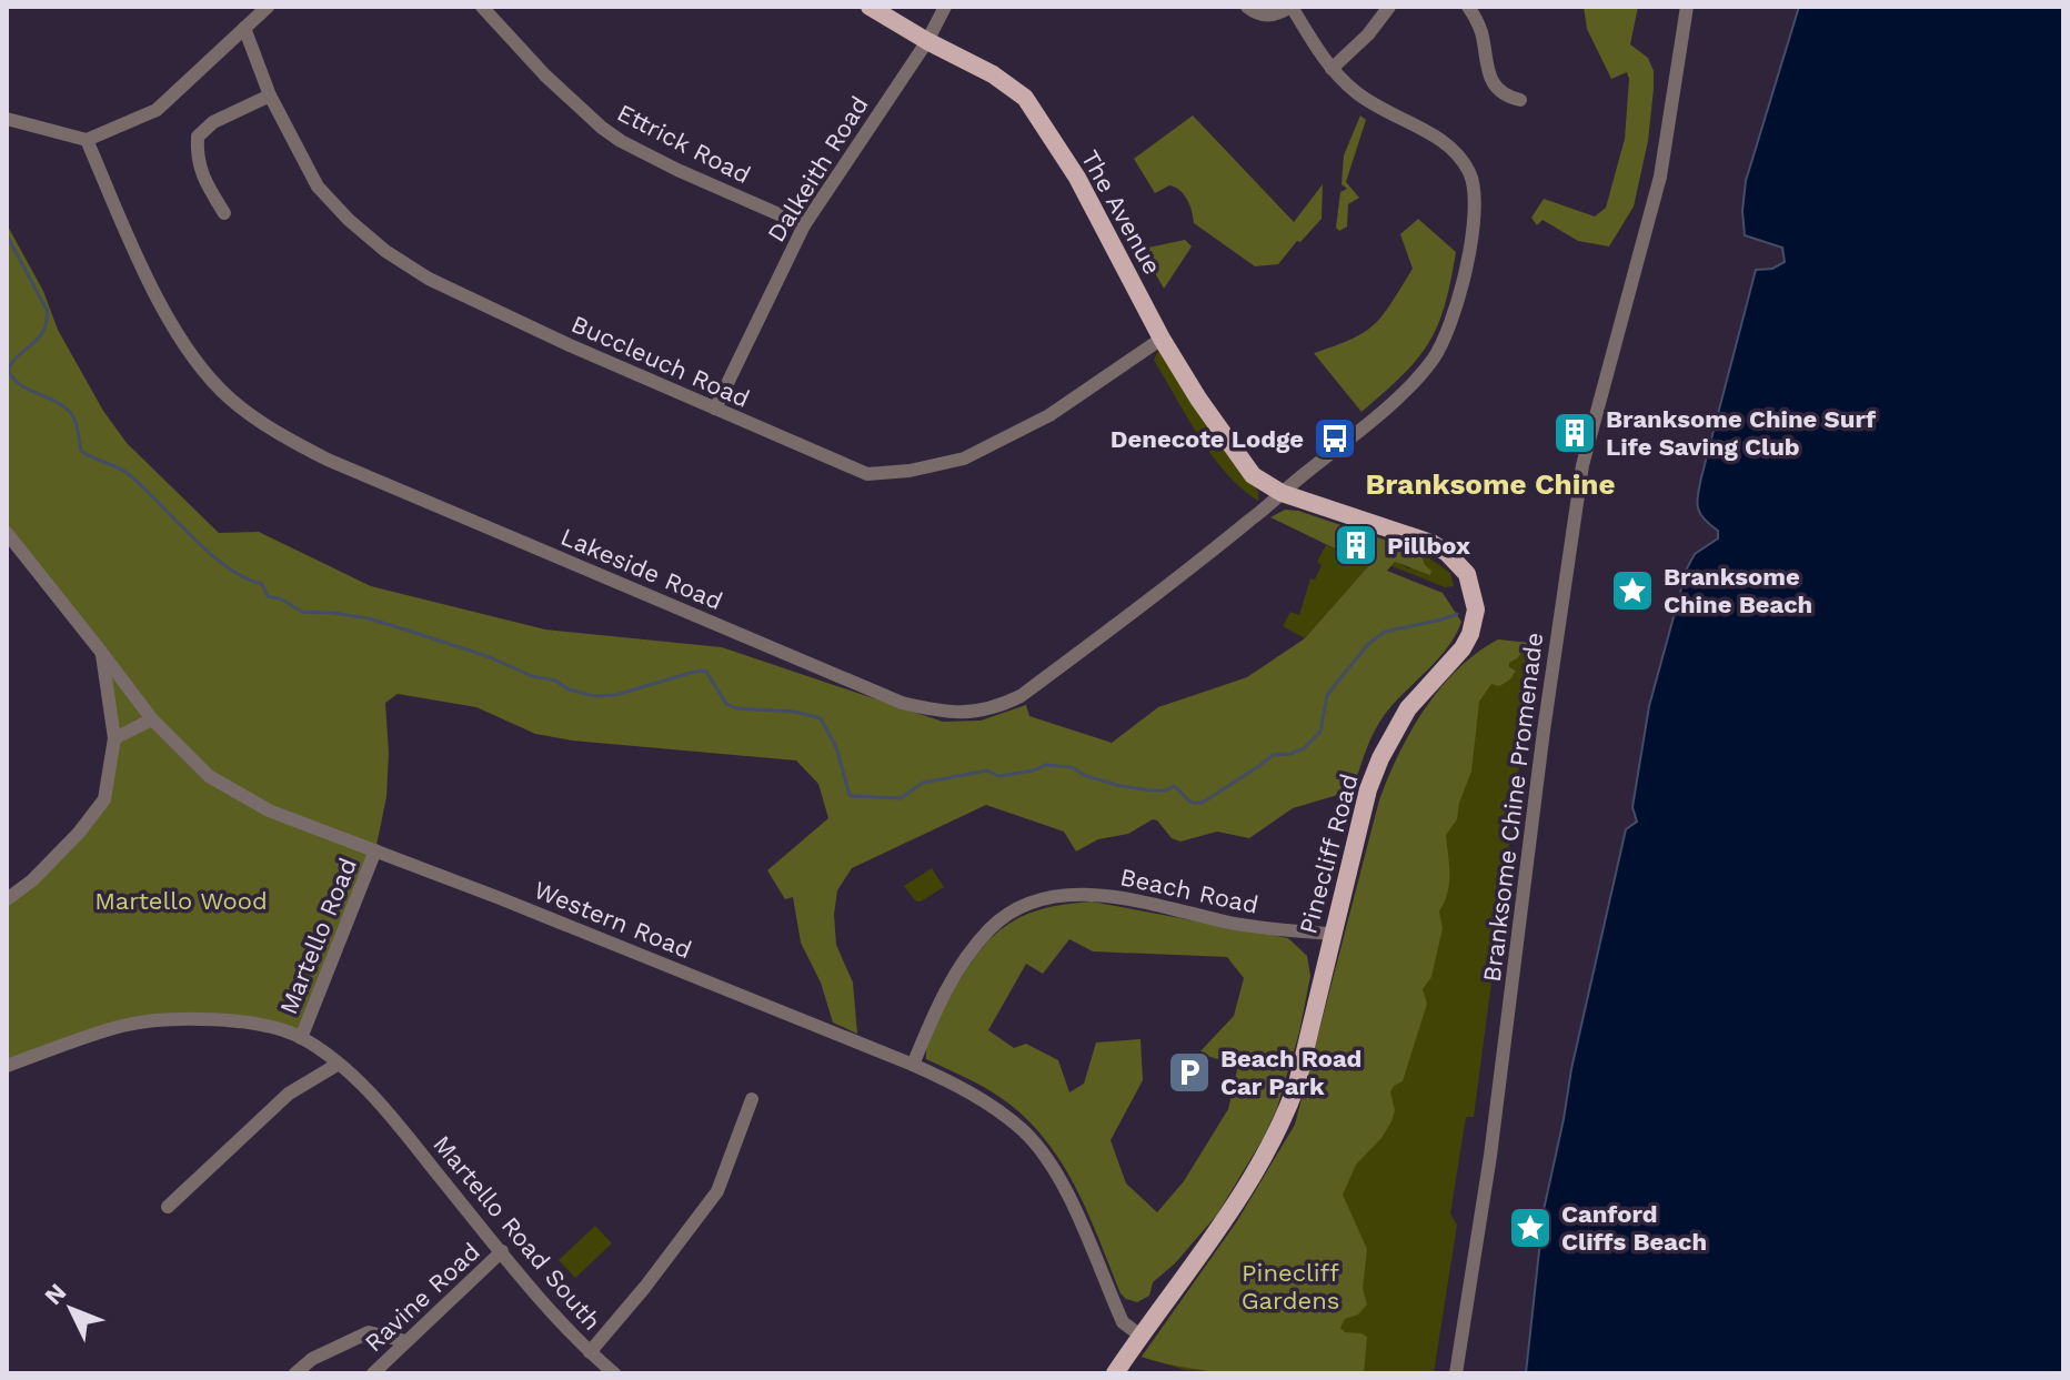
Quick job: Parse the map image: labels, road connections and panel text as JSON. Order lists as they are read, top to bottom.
{
  "streets": {
    "main road": ["The Avenue", "Pinecliff Road"],
    "street": [
      "Ettrick Road",
      "Dalkeith Road",
      "Buccleuch Road",
      "Lakeside Road",
      "Branksome Chine Promenade",
      "Beach Road",
      "Western Road",
      "Martello Road",
      "Martello Road South",
      "Ravine Road"
    ]
  },
  "crossings": [
    ["Ettrick Road", "Dalkeith Road"],
    ["Dalkeith Road", "The Avenue"],
    ["Dalkeith Road", "Buccleuch Road"],
    ["The Avenue", "Buccleuch Road"],
    ["The Avenue", "Lakeside Road"],
    ["The Avenue", "Pinecliff Road"],
    ["Lakeside Road", "Pinecliff Road"],
    ["Pinecliff Road", "Beach Road"],
    ["Pinecliff Road", "Western Road"],
    ["Beach Road", "Western Road"],
    ["Western Road", "Martello Road"],
    ["Martello Road", "Martello Road South"],
    ["Martello Road South", "Ravine Road"]
  ],
  "districts": ["Branksome Chine"],
  "parks": ["Martello Wood", "Pinecliff Gardens"],
  "places": {
    "building": ["Branksome Chine Surf Life Saving Club", "Pillbox"],
    "bus stop": ["Denecote Lodge"],
    "place": ["Branksome Chine Beach", "Canford Cliffs Beach"],
    "parking": ["Beach Road Car Park"]
  },
  "north": "top left"
}
